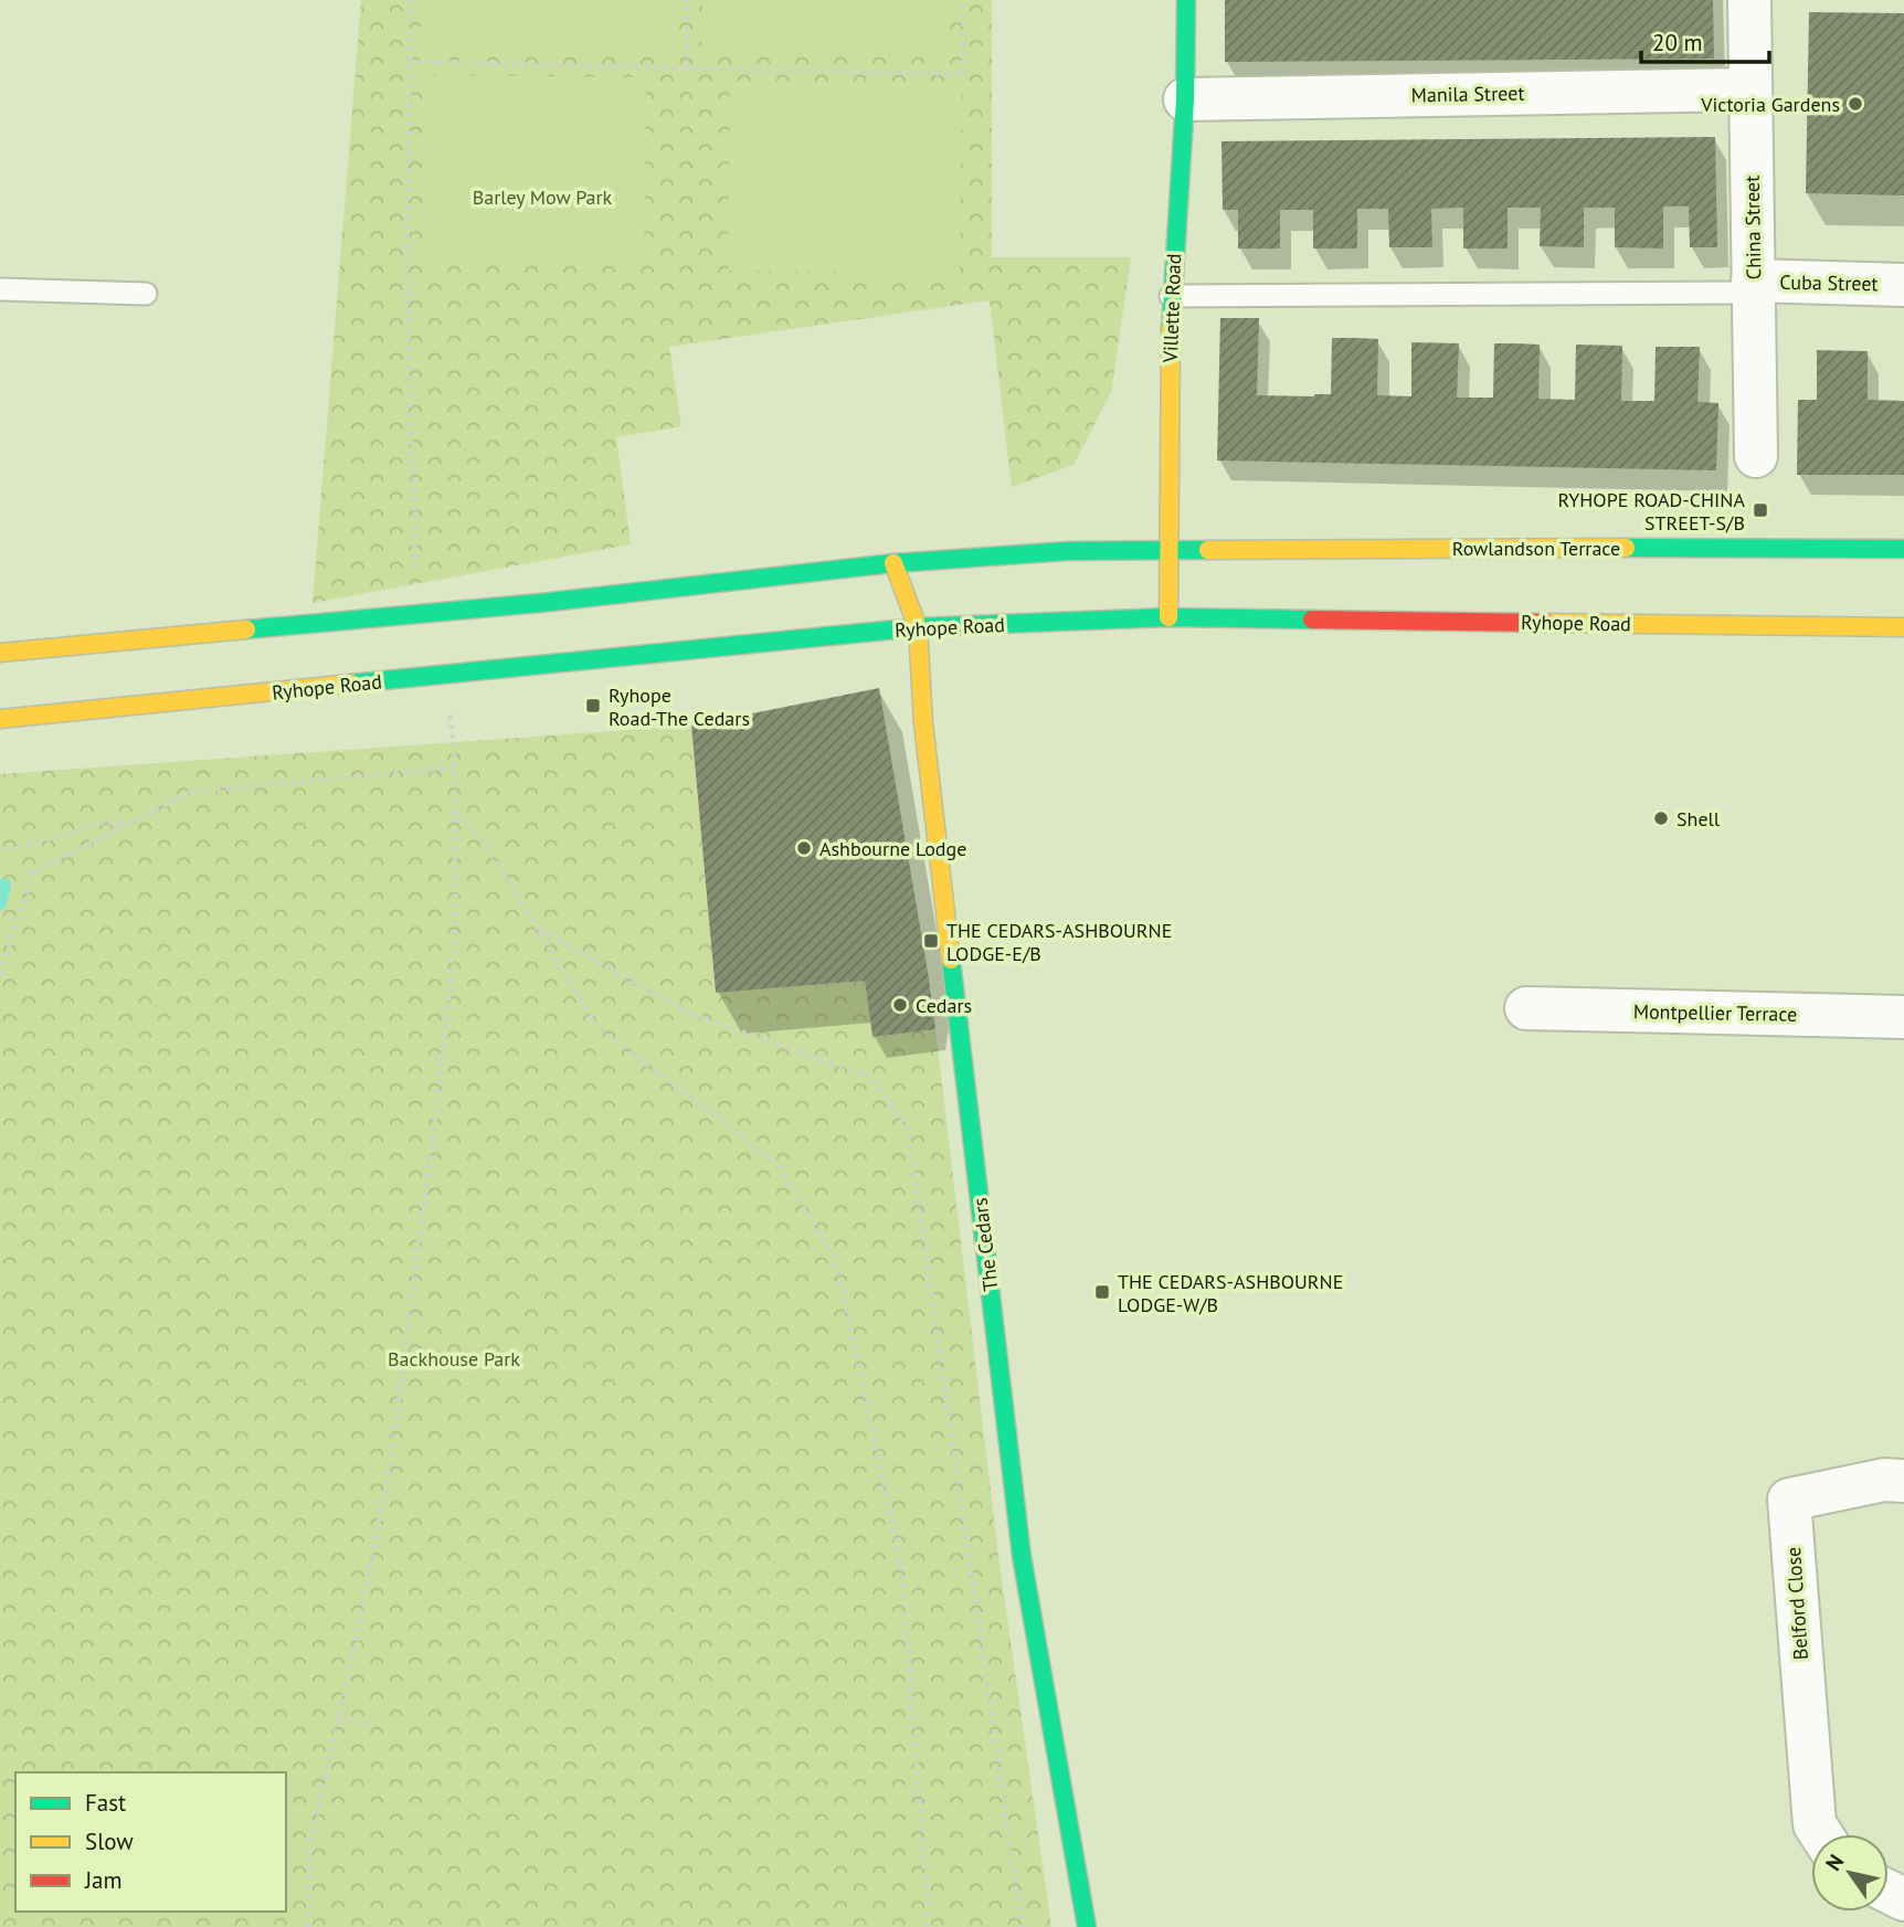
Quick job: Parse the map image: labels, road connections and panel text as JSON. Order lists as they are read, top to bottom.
{
  "streets": {
    "main road": [
      "Villette Road",
      "Rowlandson Terrace",
      "Ryhope Road",
      "The Cedars"
    ],
    "street": [
      "Manila Street",
      "China Street",
      "Cuba Street",
      "Montpellier Terrace",
      "Belford Close"
    ]
  },
  "crossings": [
    ["Manila Street", "China Street"],
    ["Manila Street", "Villette Road"],
    ["China Street", "Cuba Street"],
    ["Villette Road", "Rowlandson Terrace"],
    ["Villette Road", "Ryhope Road"],
    ["Ryhope Road", "The Cedars"]
  ],
  "parks": ["Barley Mow Park", "Backhouse Park"],
  "places": {
    "other": [
      "Victoria Gardens",
      "Shell",
      "Ashbourne Lodge",
      "Cedars"
    ],
    "transit": [
      "RYHOPE ROAD-CHINA STREET-S/B",
      "Ryhope Road-The Cedars",
      "THE CEDARS-ASHBOURNE LODGE-E/B",
      "THE CEDARS-ASHBOURNE LODGE-W/B"
    ]
  },
  "legend": ["Fast", "Slow", "Jam"],
  "scale_bar": "20 m",
  "north": "top left"
}
